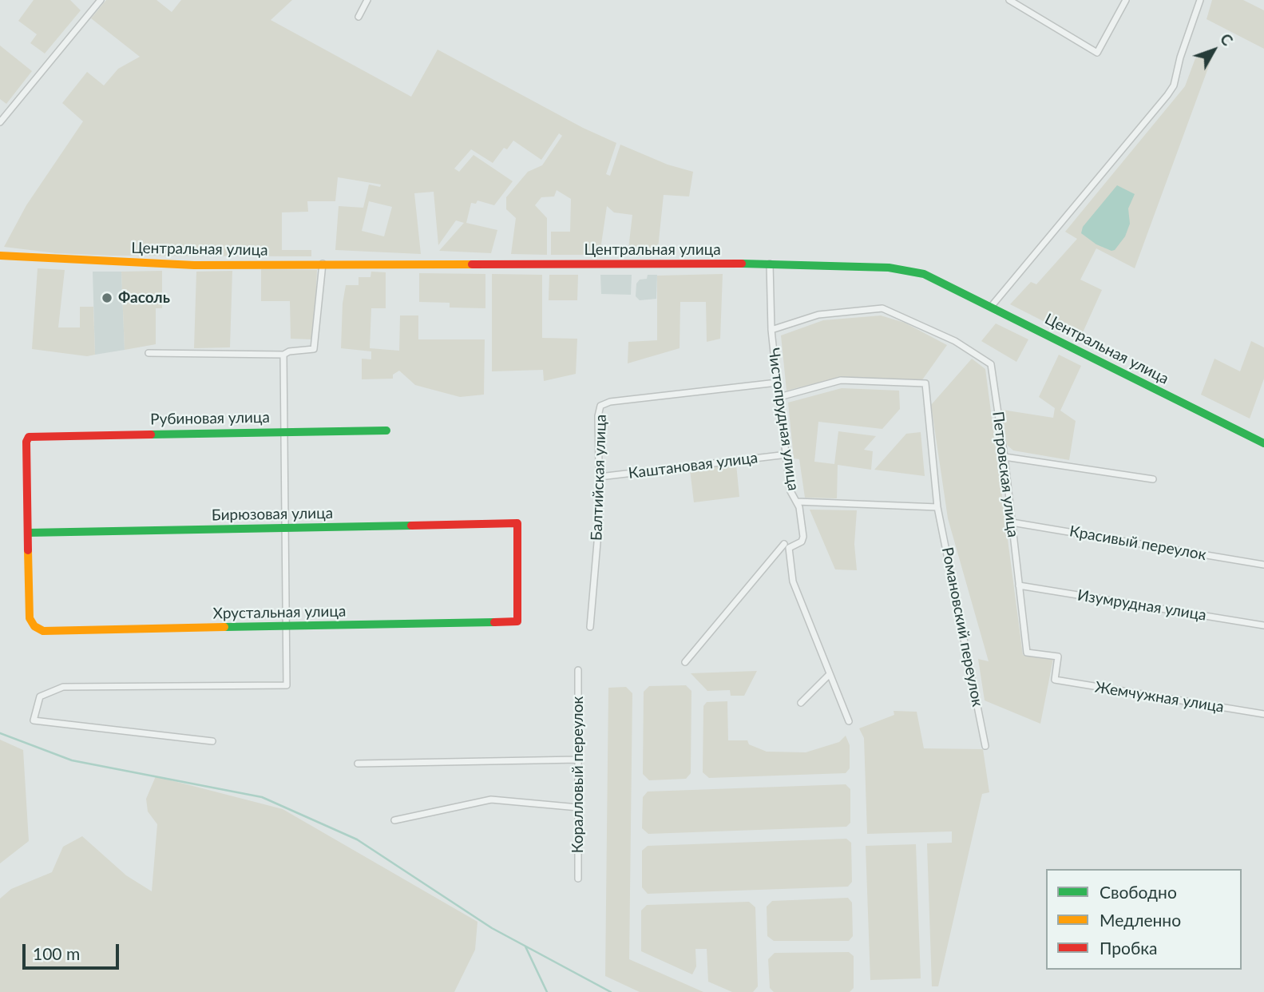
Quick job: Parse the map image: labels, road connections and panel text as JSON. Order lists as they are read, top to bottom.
{
  "streets": {
    "street": [
      "Центральная улица",
      "Рубиновая улица",
      "Чистопрудная улица",
      "Каштановая улица",
      "Петровская улица",
      "Балтийская улица",
      "Бирюзовая улица",
      "Красивый переулок",
      "Изумрудная улица",
      "Хрустальная улица",
      "Романовский переулок",
      "Жемчужная улица",
      "Коралловый переулок"
    ]
  },
  "crossings": [
    ["Центральная улица", "Чистопрудная улица"],
    ["Рубиновая улица", "Бирюзовая улица"],
    ["Рубиновая улица", "Хрустальная улица"],
    ["Чистопрудная улица", "Каштановая улица"],
    ["Чистопрудная улица", "Петровская улица"],
    ["Чистопрудная улица", "Балтийская улица"],
    ["Каштановая улица", "Балтийская улица"],
    ["Петровская улица", "Красивый переулок"],
    ["Петровская улица", "Изумрудная улица"],
    ["Петровская улица", "Жемчужная улица"],
    ["Бирюзовая улица", "Хрустальная улица"]
  ],
  "places": ["Фасоль"],
  "legend": ["Свободно", "Медленно", "Пробка"],
  "scale_bar": "100 m",
  "north": "top right"
}
